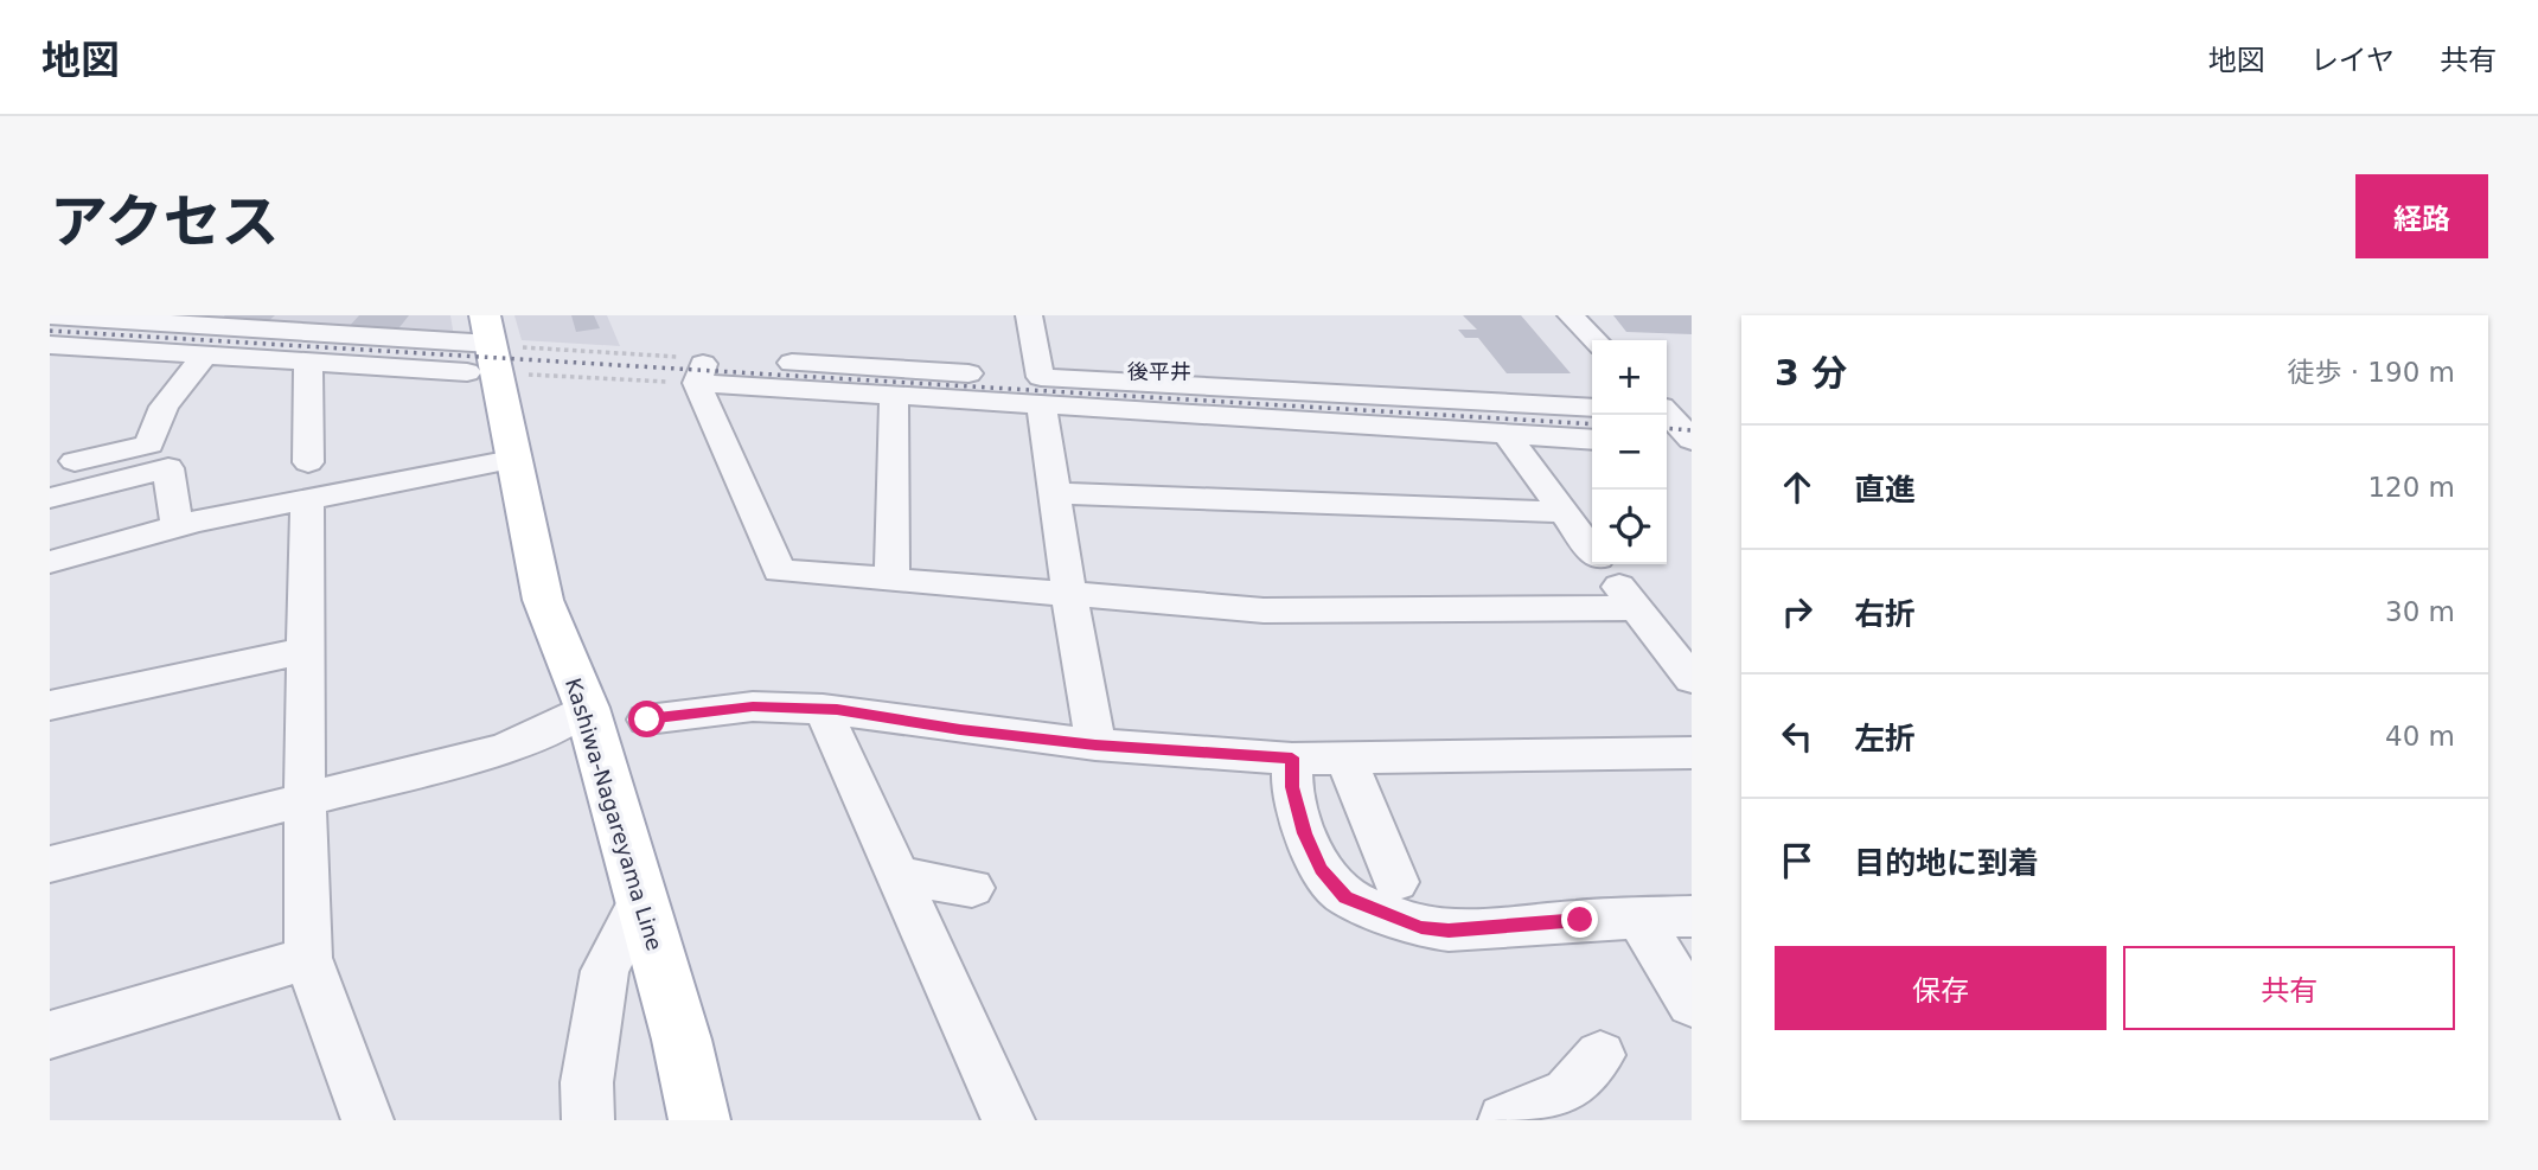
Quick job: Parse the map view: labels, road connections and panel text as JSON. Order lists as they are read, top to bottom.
{
  "streets": {
    "main road": ["Kashiwa-Nagareyama Line"]
  },
  "districts": ["後平井"],
  "page": {
    "header": "地図",
    "nav": ["地図", "レイヤ", "共有"],
    "title": "アクセス",
    "buttons": [
      "経路",
      ["保存", "共有"]
    ],
    "heading": ["3 分", "徒歩 · 190 m"],
    "map_buttons": ["+", "−"],
    "list": [
      ["直進", "120 m"],
      ["右折", "30 m"],
      ["左折", "40 m"],
      "目的地に到着"
    ]
  }
}
